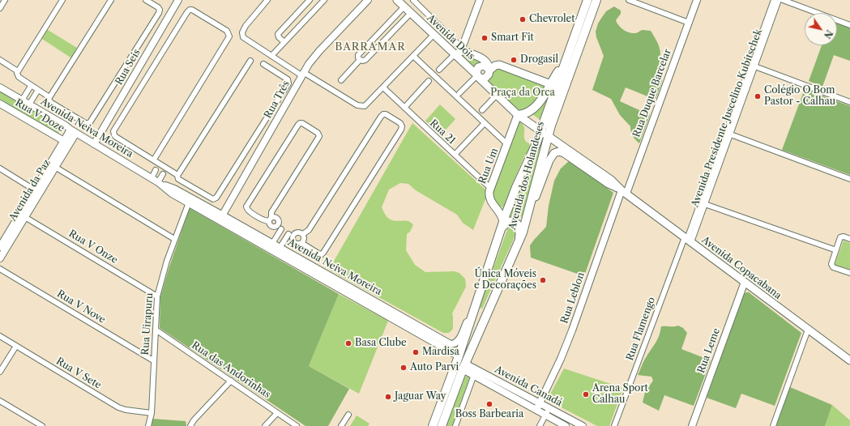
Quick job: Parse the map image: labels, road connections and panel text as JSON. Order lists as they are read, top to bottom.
{
  "streets": {
    "main road": [
      "Avenida Dois",
      "Rua Um",
      "Avenida dos Holandeses",
      "Avenida Copacabana"
    ],
    "street": [
      "Rua Seis",
      "Rua Duque Barcelar",
      "Rua Três",
      "Rua V Doze",
      "Avenida Presidente Juscelino Kubitschek",
      "Avenida Neiva Moreira",
      "Rua 21",
      "Avenida da Paz",
      "Rua V Onze",
      "Rua Leblon",
      "Rua V Nove",
      "Rua Uirapuru",
      "Rua Flamengo",
      "Rua Leme",
      "Rua das Andorinhas",
      "Rua V Sete",
      "Avenida Canadá"
    ]
  },
  "crossings": [
    ["Rua Seis", "Avenida Neiva Moreira"],
    ["Rua Duque Barcelar", "Avenida Copacabana"],
    ["Rua Duque Barcelar", "Rua Leblon"],
    ["Rua Três", "Avenida Neiva Moreira"],
    ["Rua V Doze", "Avenida da Paz"],
    ["Avenida Presidente Juscelino Kubitschek", "Avenida Copacabana"],
    ["Avenida Presidente Juscelino Kubitschek", "Rua Flamengo"],
    ["Avenida Neiva Moreira", "Avenida dos Holandeses"],
    ["Avenida Neiva Moreira", "Avenida da Paz"],
    ["Avenida Neiva Moreira", "Rua Uirapuru"],
    ["Rua 21", "Rua Um"],
    ["Rua Um", "Avenida dos Holandeses"],
    ["Avenida dos Holandeses", "Avenida Copacabana"],
    ["Avenida dos Holandeses", "Avenida Canadá"],
    ["Avenida da Paz", "Rua V Onze"],
    ["Rua V Onze", "Rua Uirapuru"],
    ["Avenida Copacabana", "Rua Leblon"],
    ["Avenida Copacabana", "Rua Flamengo"],
    ["Avenida Copacabana", "Rua Leme"],
    ["Rua Leblon", "Avenida Canadá"],
    ["Rua V Nove", "Rua Uirapuru"],
    ["Rua Uirapuru", "Rua das Andorinhas"],
    ["Rua Uirapuru", "Rua V Sete"]
  ],
  "districts": ["BARRAMAR"],
  "parks": ["Praça da Orca"],
  "places": [
    "Chevrolet",
    "Smart Fit",
    "Drogasil",
    "Colégio O Bom Pastor - Calhau",
    "Única Móveis e Decorações",
    "Basa Clube",
    "Mardisa",
    "Auto Parvi",
    "Arena Sport Calhau",
    "Jaguar Way",
    "Boss Barbearia"
  ],
  "north": "bottom right"
}
